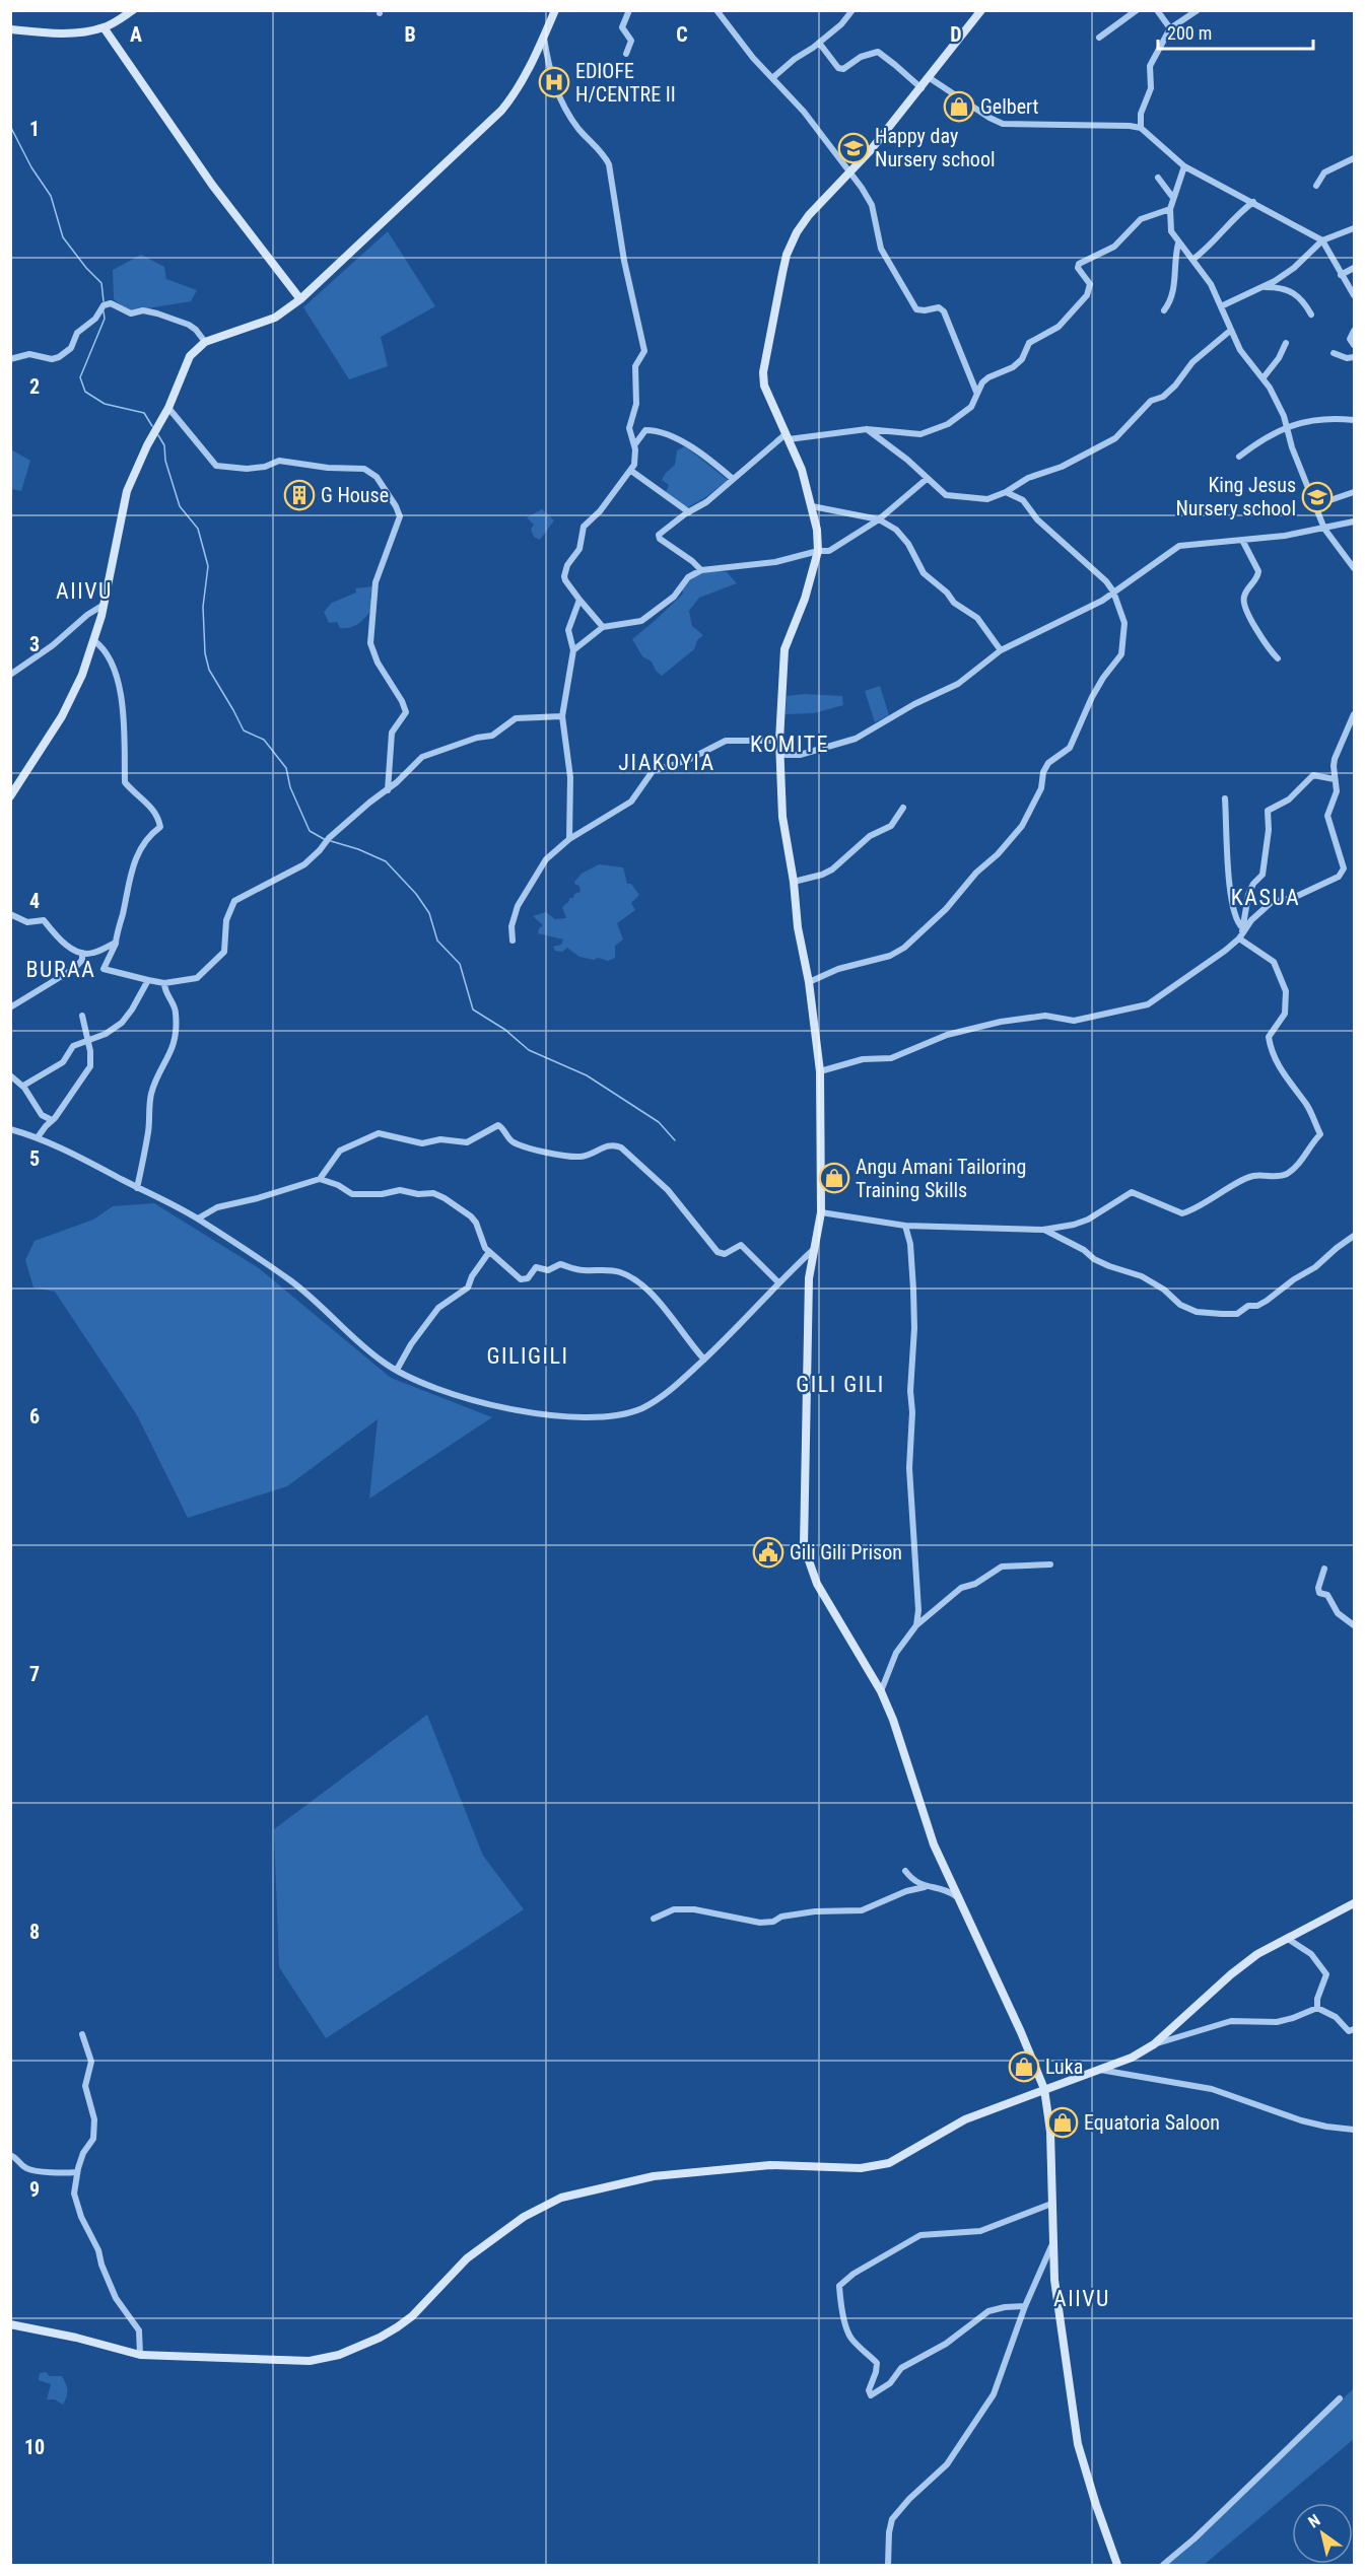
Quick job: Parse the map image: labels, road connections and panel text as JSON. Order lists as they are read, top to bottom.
{
  "districts": [
    "AIIVU",
    "KOMITE",
    "JIAKOYIA",
    "KASUA",
    "BURAA",
    "GILIGILI",
    "GILI GILI",
    "AIIVU"
  ],
  "places": {
    "hospital": ["EDIOFE H/CENTRE II"],
    "shop": [
      "Gelbert",
      "Angu Amani Tailoring Training Skills",
      "Luka",
      "Equatoria Saloon"
    ],
    "school or university": ["Happy day Nursery school", "King Jesus Nursery school"],
    "building": ["G House"],
    "public building": ["Gili Gili Prison"]
  },
  "scale_bar": "200 m",
  "north": "top left",
  "grid": {
    "columns": [
      "A",
      "B",
      "C",
      "D"
    ],
    "rows": [
      "1",
      "2",
      "3",
      "4",
      "5",
      "6",
      "7",
      "8",
      "9",
      "10"
    ]
  }
}
